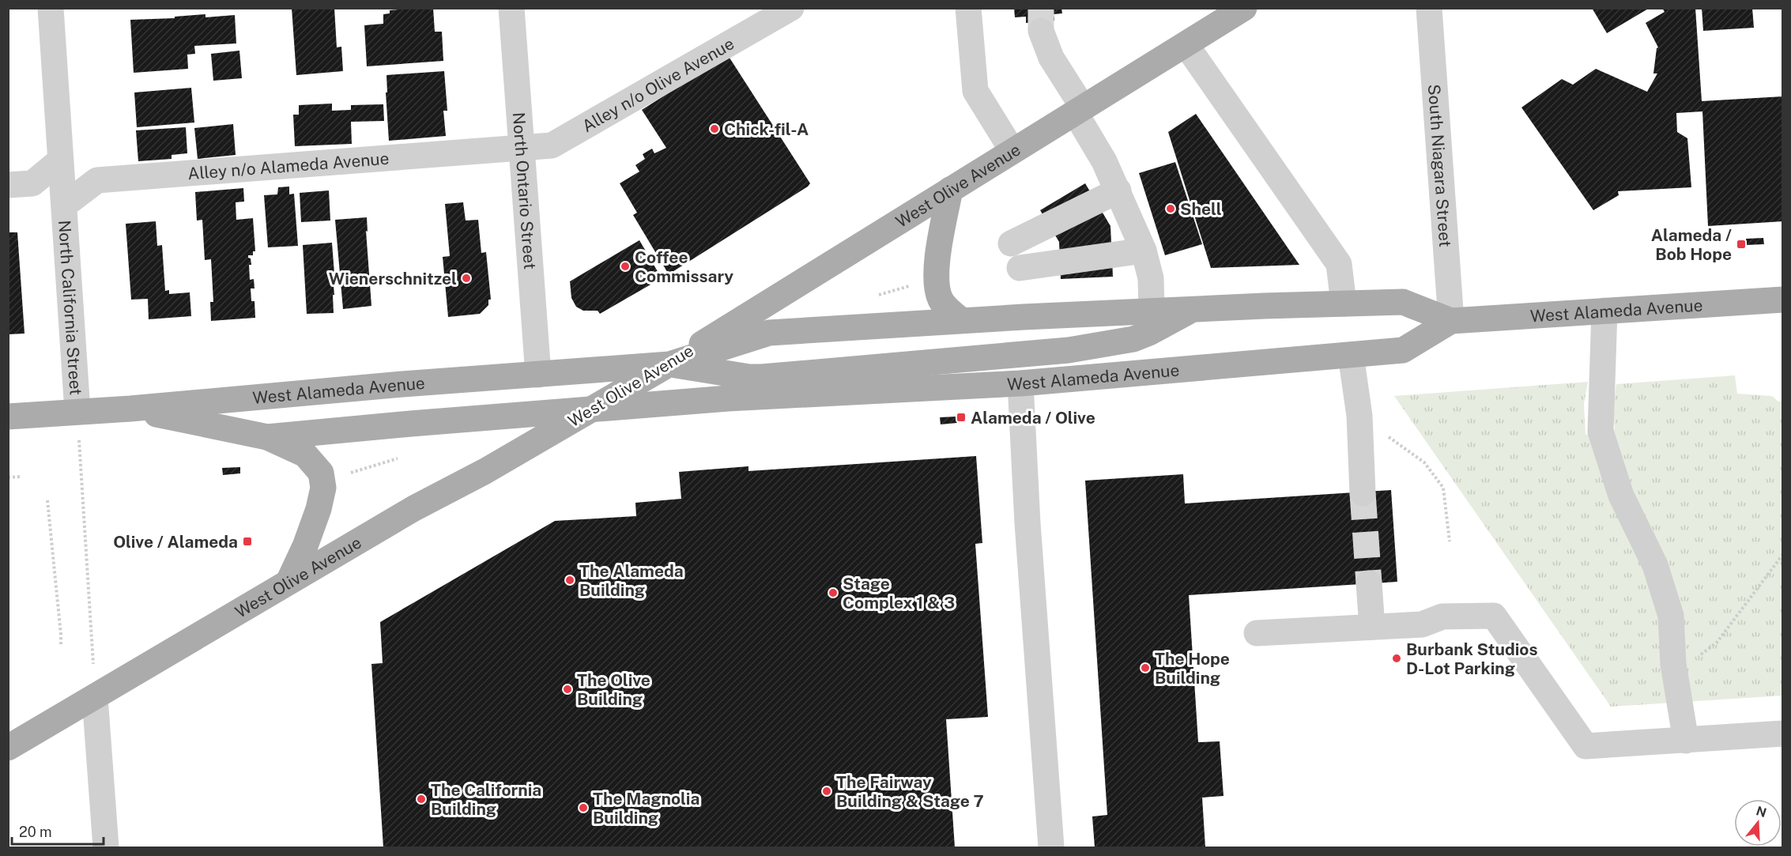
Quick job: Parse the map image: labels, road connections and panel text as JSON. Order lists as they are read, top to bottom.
{
  "streets": {
    "main road": ["West Olive Avenue", "West Alameda Avenue"],
    "street": [
      "Alley n/o Olive Avenue",
      "South Niagara Street",
      "Alley n/o Alameda Avenue",
      "North Ontario Street",
      "North California Street"
    ]
  },
  "crossings": [
    ["Alley n/o Olive Avenue", "Alley n/o Alameda Avenue"],
    ["Alley n/o Olive Avenue", "North Ontario Street"],
    ["South Niagara Street", "West Alameda Avenue"],
    ["Alley n/o Alameda Avenue", "North Ontario Street"],
    ["Alley n/o Alameda Avenue", "North California Street"],
    ["West Olive Avenue", "West Alameda Avenue"],
    ["North Ontario Street", "West Alameda Avenue"],
    ["North California Street", "West Alameda Avenue"]
  ],
  "places": {
    "other": [
      "Chick-fil-A",
      "Shell",
      "Coffee Commissary",
      "Wienerschnitzel",
      "The Alameda Building",
      "Stage Complex 1 & 3",
      "Burbank Studios D-Lot Parking",
      "The Hope Building",
      "The Olive Building",
      "The Fairway Building & Stage 7",
      "The California Building",
      "The Magnolia Building"
    ],
    "transit": ["Alameda / Bob Hope", "Alameda / Olive", "Olive / Alameda"]
  },
  "scale_bar": "20 m",
  "north": "top"
}
